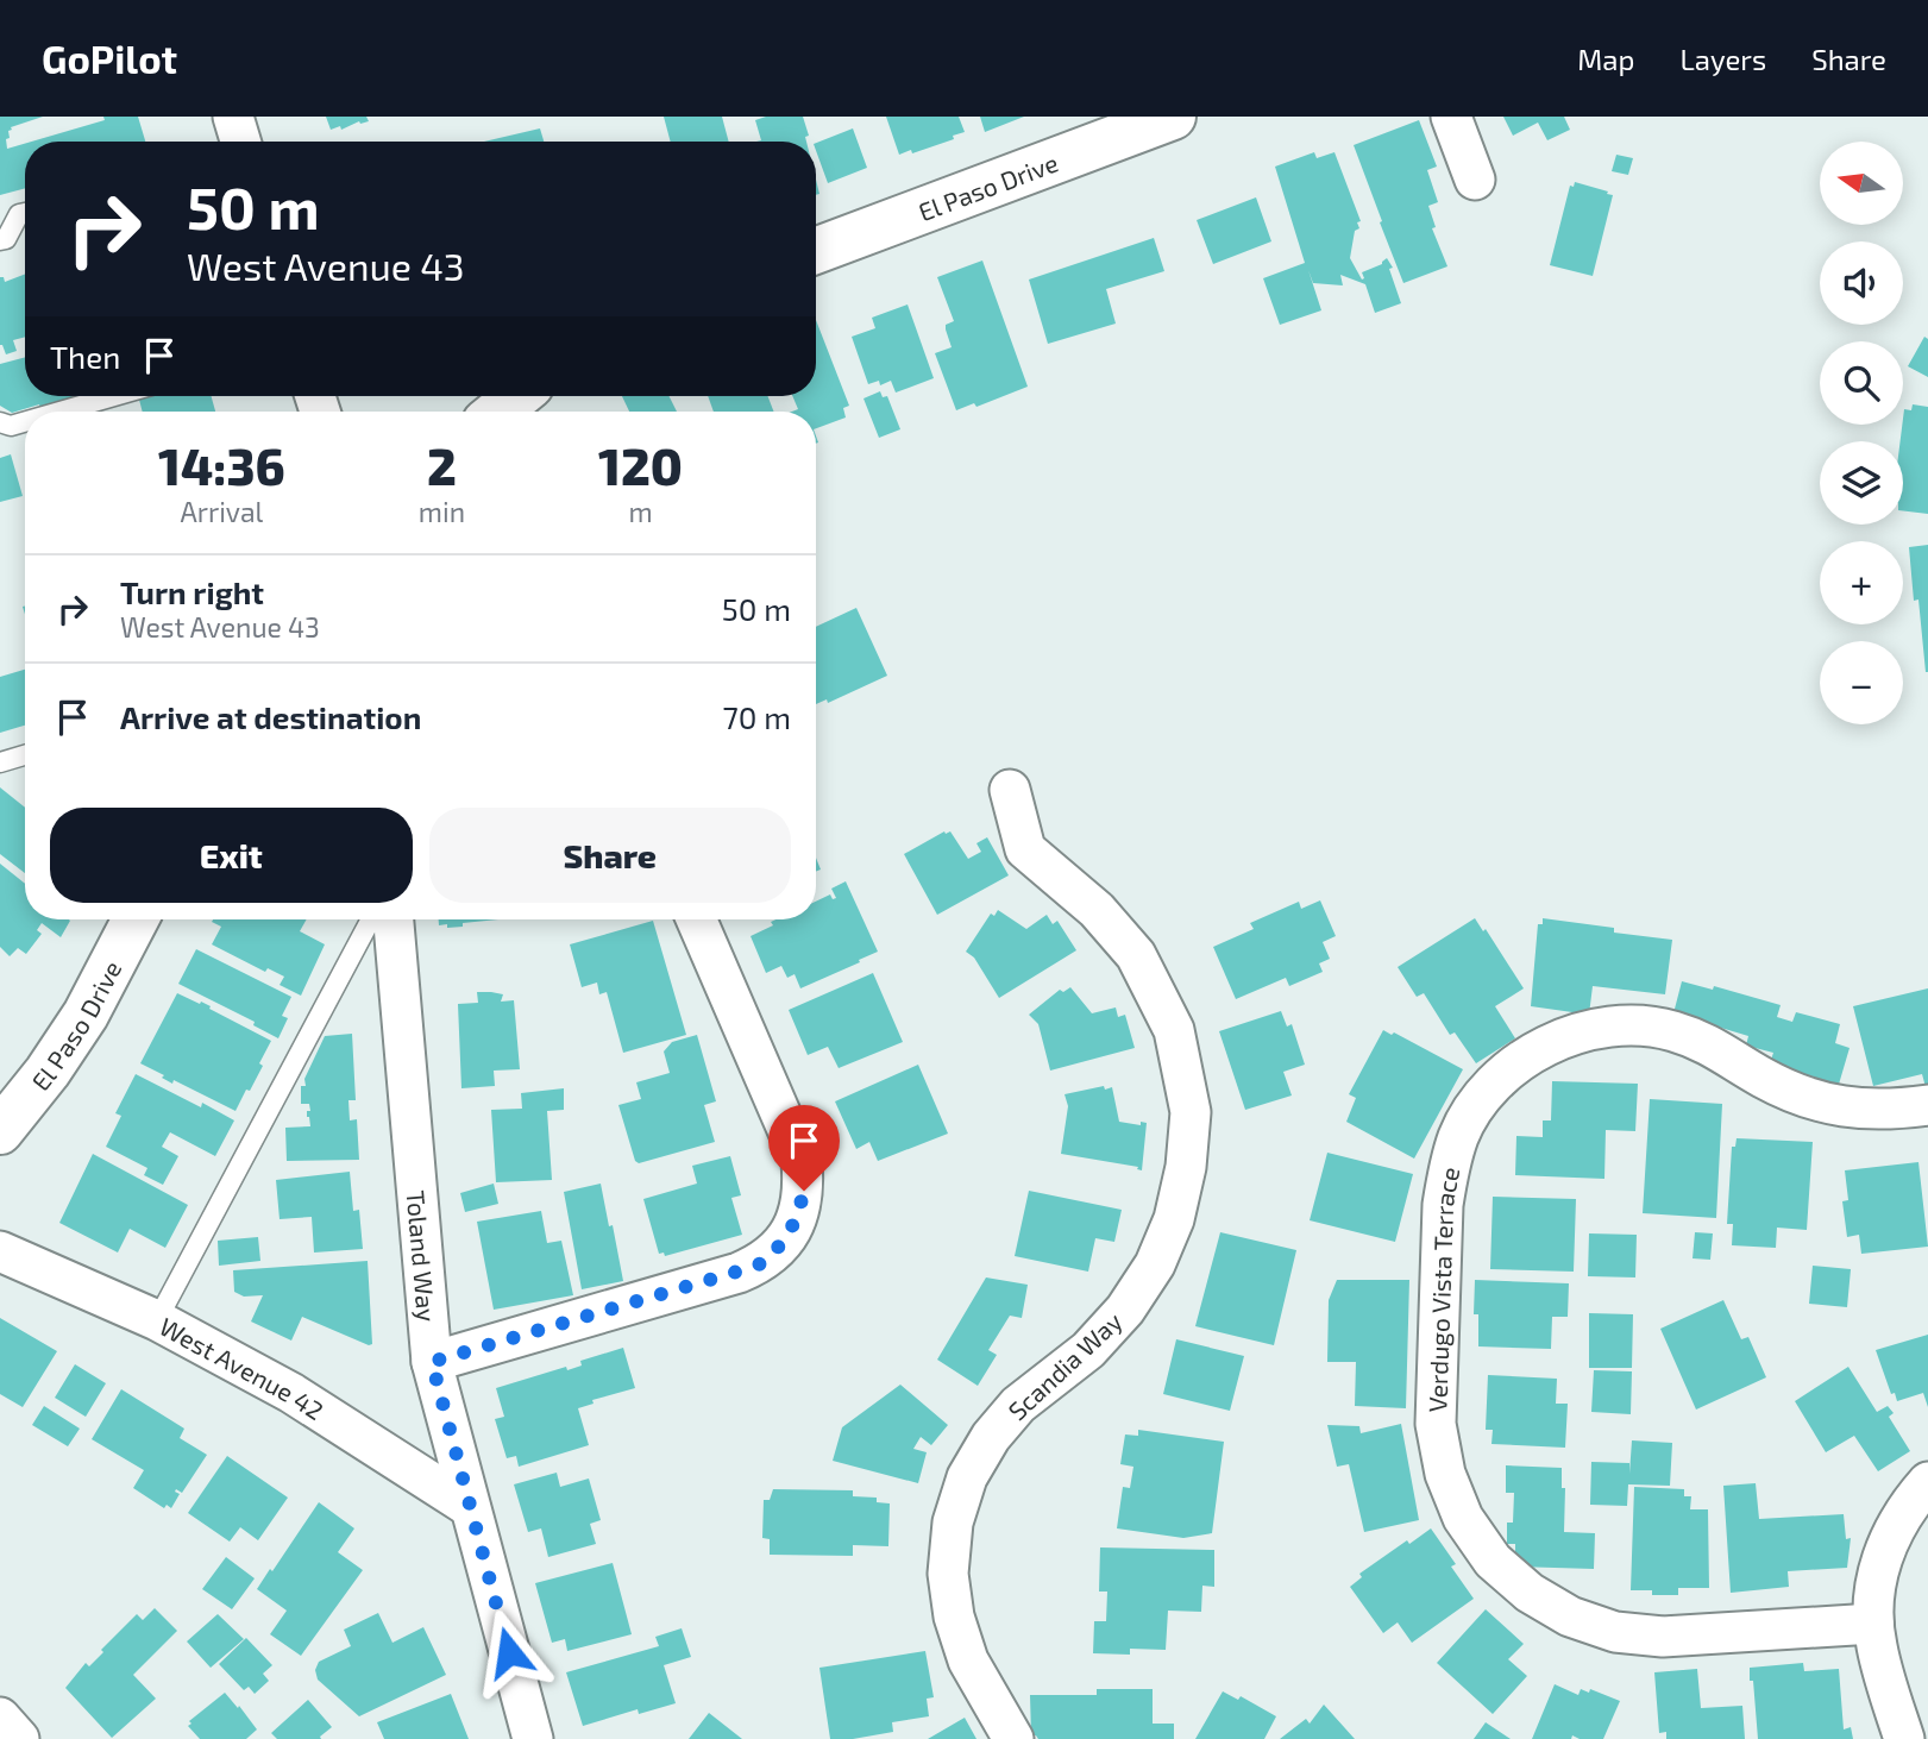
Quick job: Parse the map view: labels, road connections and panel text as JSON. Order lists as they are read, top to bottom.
{
  "streets": {
    "street": [
      "El Paso Drive",
      "Toland Way",
      "Verdugo Vista Terrace",
      "Scandia Way",
      "West Avenue 42"
    ]
  },
  "crossings": [
    ["Toland Way", "West Avenue 42"]
  ],
  "north": "left",
  "page": {
    "header": "GoPilot",
    "nav": ["Map", "Layers", "Share"],
    "map_buttons": ["+", "−"],
    "turn": ["50 m", "West Avenue 43"],
    "then": "Then",
    "eta": [
      "14:36",
      "Arrival",
      "2",
      "min",
      "120",
      "m"
    ],
    "list": [
      {
        "name": "Turn right",
        "note": "West Avenue 43",
        "value": "50 m"
      },
      {
        "name": "Arrive at destination",
        "value": "70 m"
      }
    ],
    "buttons": ["Exit", "Share"]
  }
}
